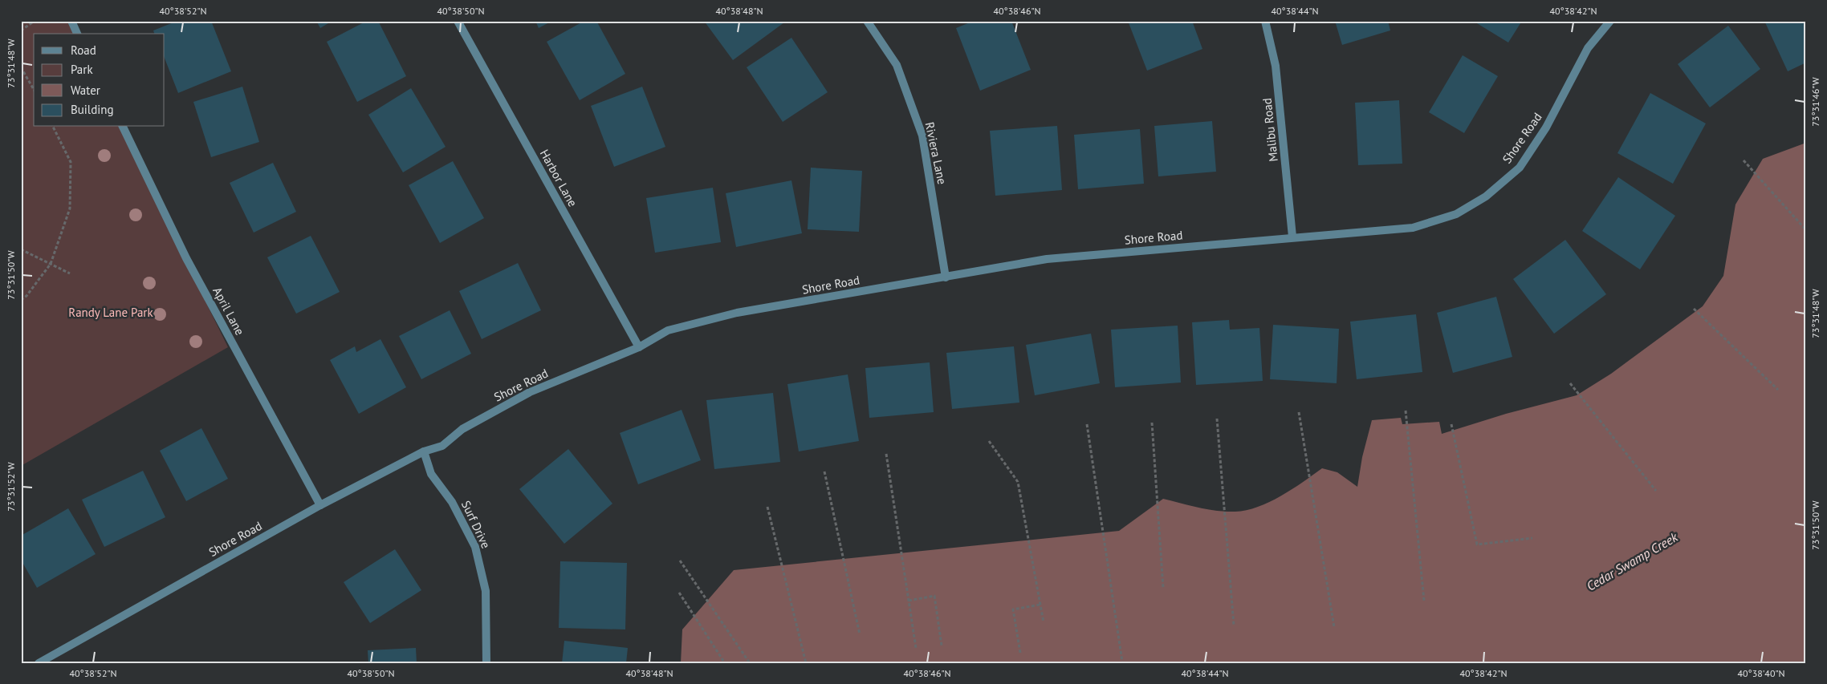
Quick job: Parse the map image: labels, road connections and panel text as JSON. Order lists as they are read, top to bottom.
{
  "streets": {
    "street": [
      "Malibu Road",
      "Shore Road",
      "Riviera Lane",
      "Harbor Lane",
      "April Lane",
      "Surf Drive"
    ]
  },
  "crossings": [
    ["Malibu Road", "Shore Road"],
    ["Shore Road", "Riviera Lane"],
    ["Shore Road", "Harbor Lane"],
    ["Shore Road", "April Lane"],
    ["Shore Road", "Surf Drive"]
  ],
  "water": ["Cedar Swamp Creek"],
  "parks": ["Randy Lane Park"],
  "legend": [
    "Road",
    "Park",
    "Water",
    "Building"
  ],
  "coordinates": [
    "40°38'52\"N",
    "40°38'50\"N",
    "40°38'48\"N",
    "40°38'46\"N",
    "40°38'44\"N",
    "40°38'42\"N",
    "73°31'48\"W",
    "73°31'46\"W",
    "73°31'50\"W",
    "73°31'52\"W",
    "40°38'40\"N"
  ]
}
